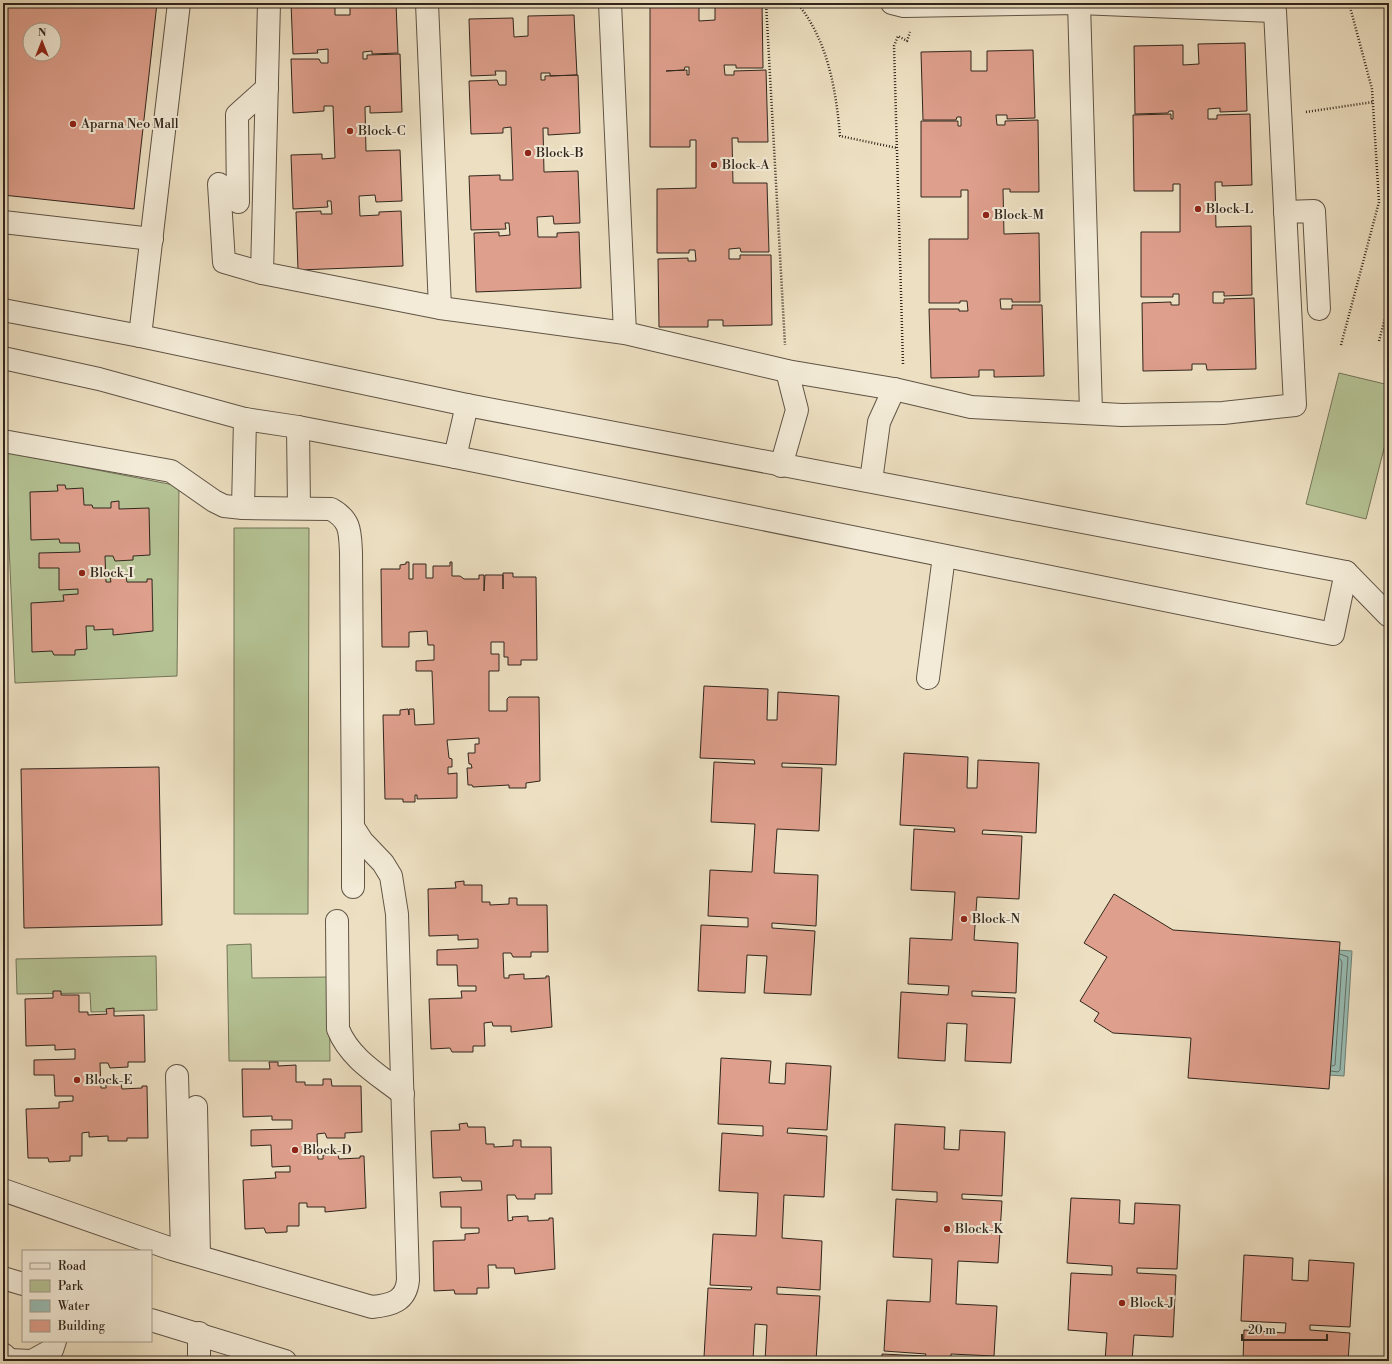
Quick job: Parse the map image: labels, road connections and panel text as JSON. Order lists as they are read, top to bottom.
{
  "places": [
    "Aparna Neo Mall",
    "Block-C",
    "Block-B",
    "Block-A",
    "Block-L",
    "Block-M",
    "Block-I",
    "Block-N",
    "Block-E",
    "Block-D",
    "Block-K",
    "Block-J"
  ],
  "legend": [
    "Road",
    "Park",
    "Water",
    "Building"
  ],
  "scale_bar": "20 m",
  "north": "top"
}
